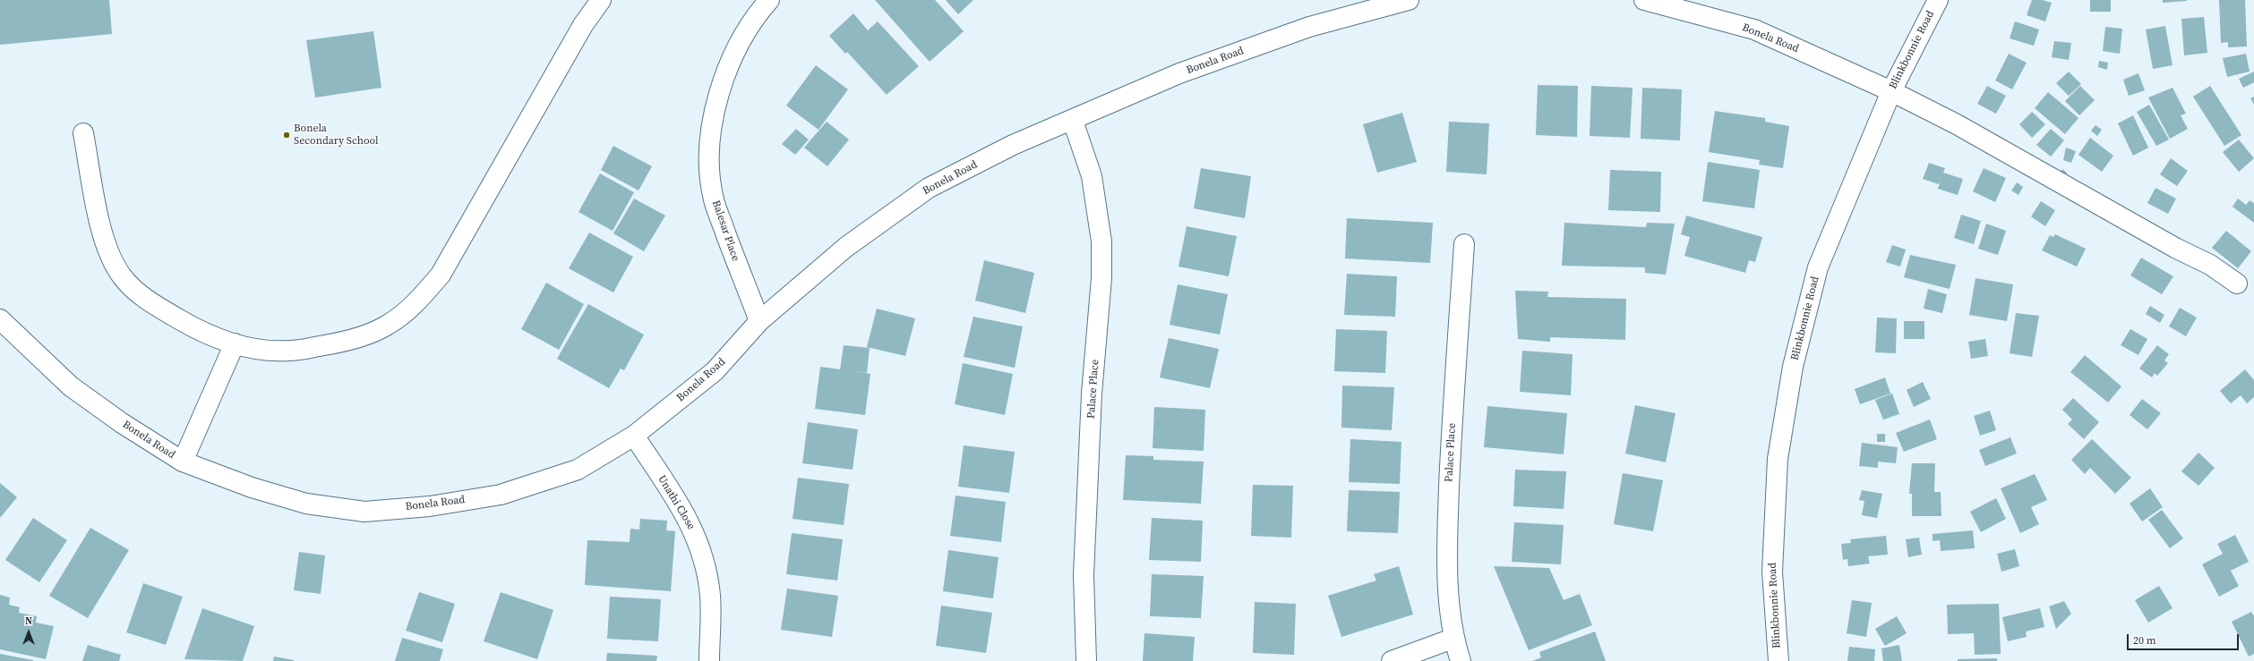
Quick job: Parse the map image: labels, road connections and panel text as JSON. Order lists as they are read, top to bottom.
{
  "streets": {
    "street": [
      "Bonela Road",
      "Blinkbonnie Road",
      "Balesar Place",
      "Palace Place",
      "Unathi Close"
    ]
  },
  "crossings": [
    ["Bonela Road", "Blinkbonnie Road"],
    ["Bonela Road", "Balesar Place"],
    ["Bonela Road", "Palace Place"],
    ["Bonela Road", "Unathi Close"]
  ],
  "places": ["Bonela Secondary School"],
  "scale_bar": "20 m",
  "north": "top"
}
